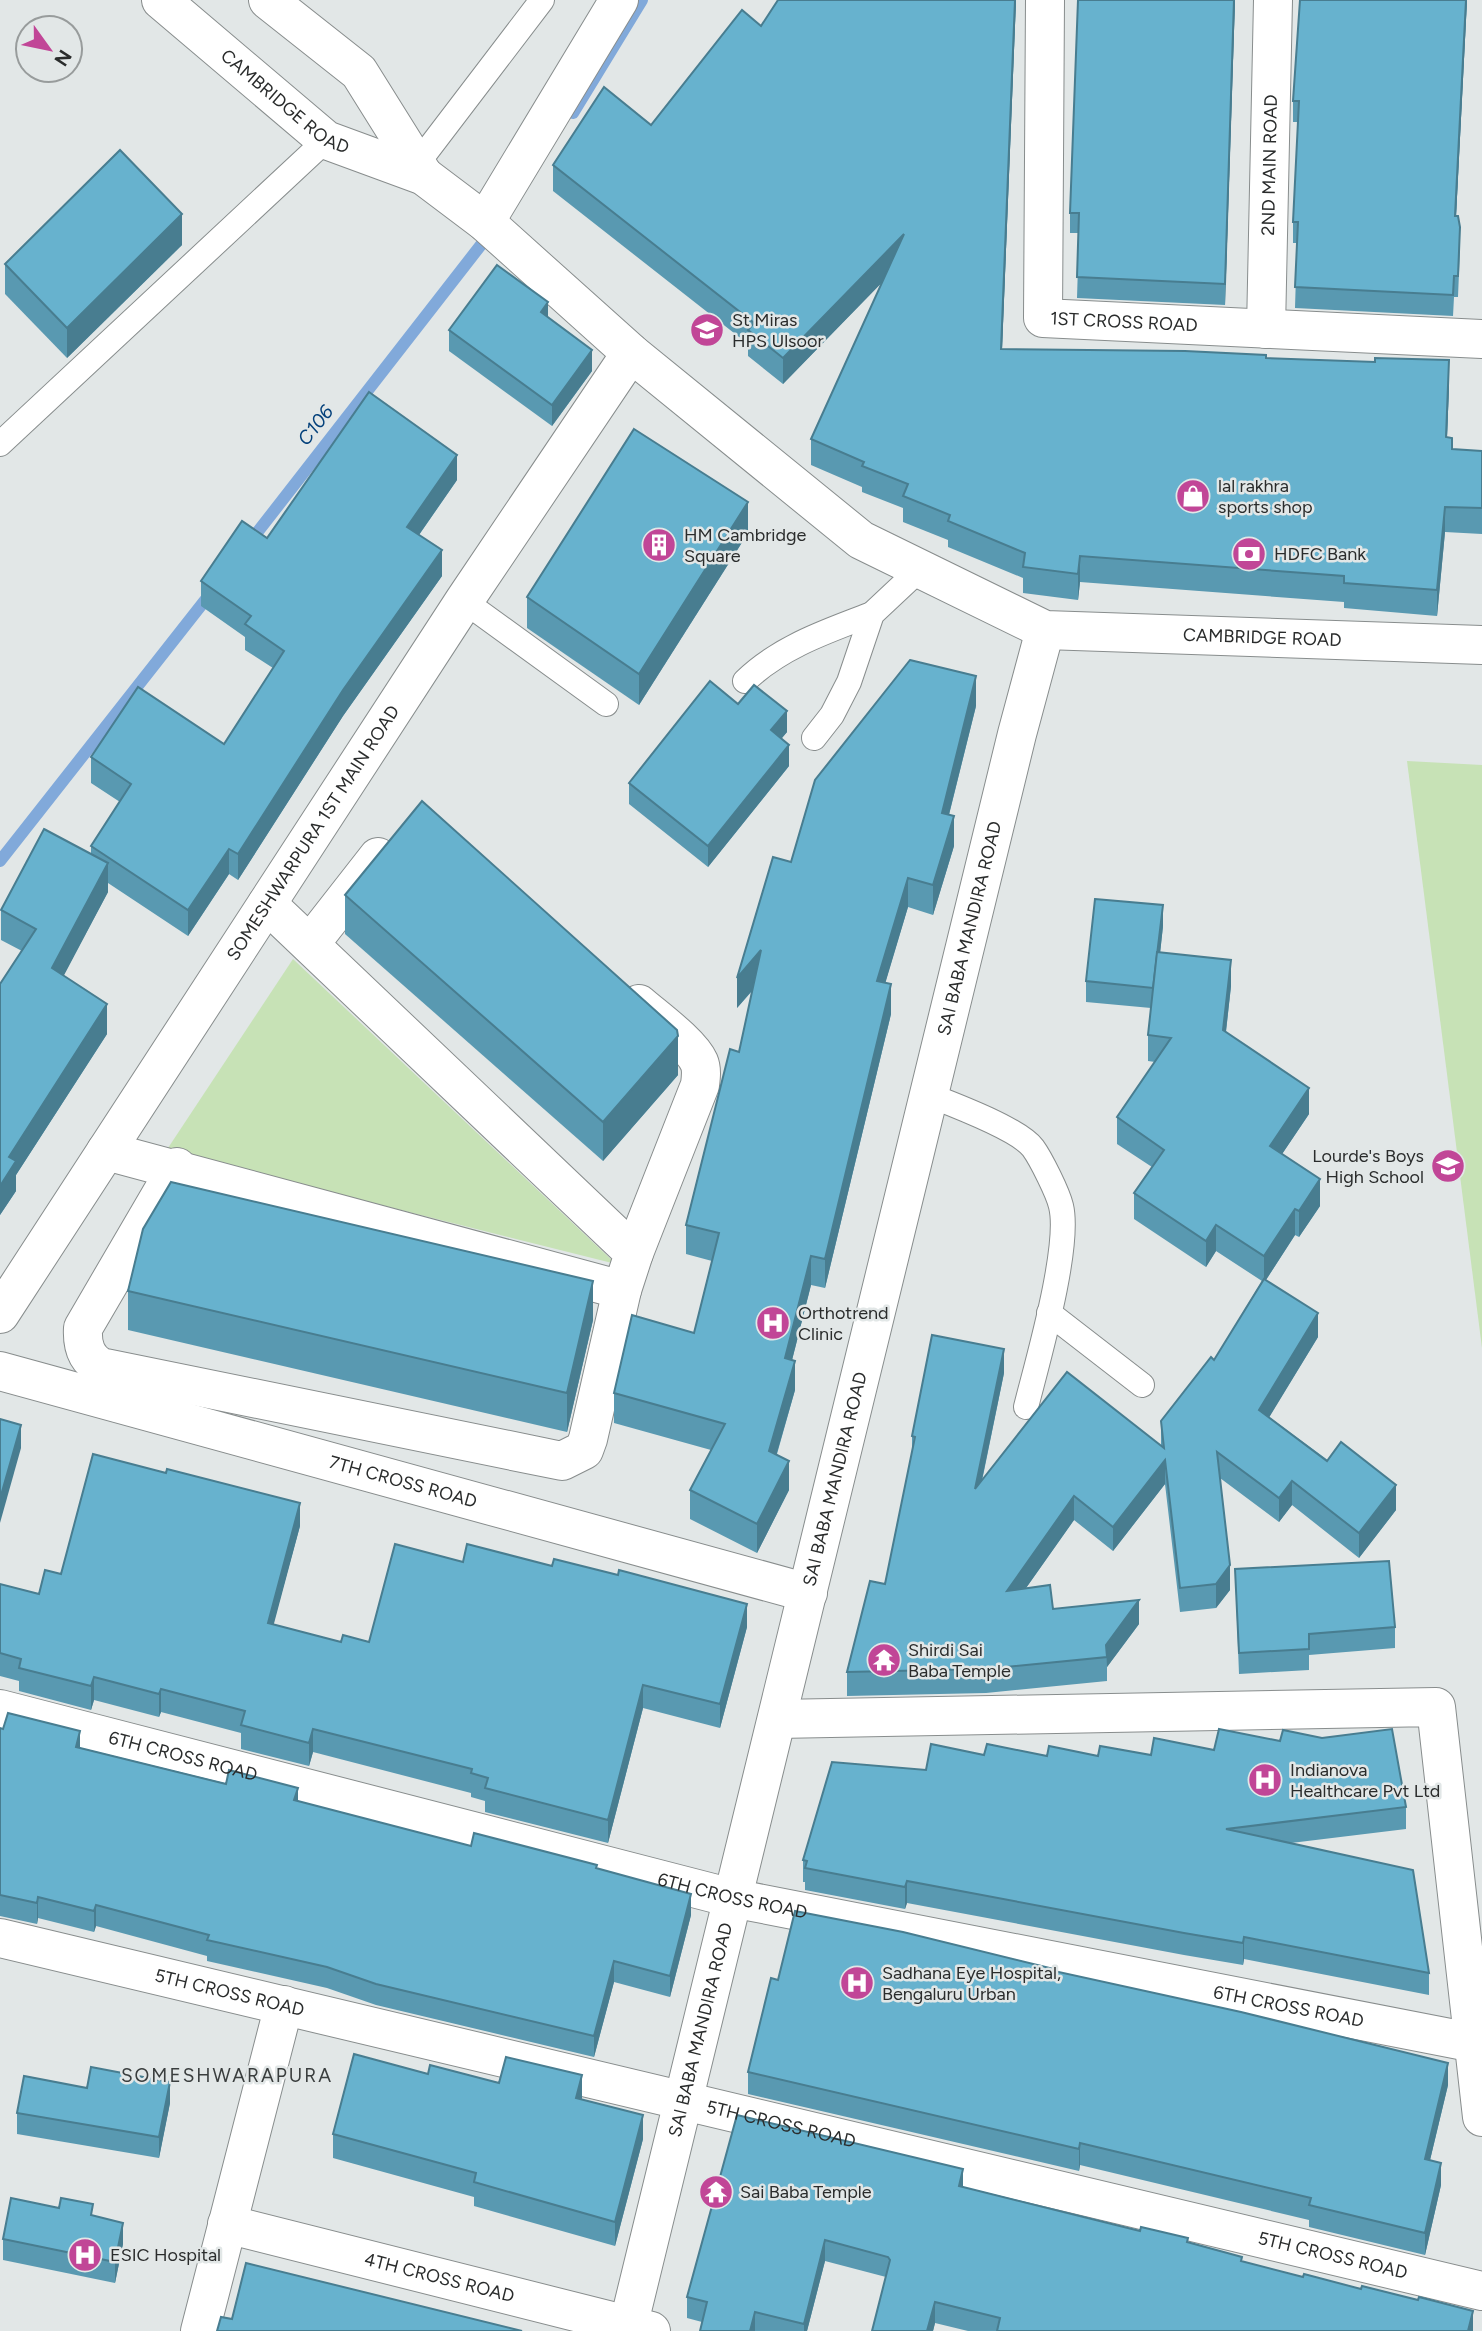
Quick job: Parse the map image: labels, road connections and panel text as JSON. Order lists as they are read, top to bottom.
{
  "streets": {
    "street": [
      "CAMBRIDGE ROAD",
      "2ND MAIN ROAD",
      "1ST CROSS ROAD",
      "SOMESHWARPURA 1ST MAIN ROAD",
      "SAI BABA MANDIRA ROAD",
      "7TH CROSS ROAD",
      "6TH CROSS ROAD",
      "5TH CROSS ROAD",
      "4TH CROSS ROAD"
    ]
  },
  "crossings": [
    ["CAMBRIDGE ROAD", "SOMESHWARPURA 1ST MAIN ROAD"],
    ["CAMBRIDGE ROAD", "SAI BABA MANDIRA ROAD"],
    ["2ND MAIN ROAD", "1ST CROSS ROAD"],
    ["SAI BABA MANDIRA ROAD", "7TH CROSS ROAD"],
    ["SAI BABA MANDIRA ROAD", "6TH CROSS ROAD"],
    ["SAI BABA MANDIRA ROAD", "5TH CROSS ROAD"],
    ["SAI BABA MANDIRA ROAD", "4TH CROSS ROAD"]
  ],
  "districts": ["SOMESHWARAPURA"],
  "water": ["C106"],
  "places": {
    "school or university": ["St Miras HPS Ulsoor", "Lourde's Boys High School"],
    "shop": ["lal rakhra sports shop"],
    "building": ["HM Cambridge Square"],
    "bank": ["HDFC Bank"],
    "hospital": [
      "Orthotrend Clinic",
      "Indianova Healthcare Pvt Ltd",
      "Sadhana Eye Hospital, Bengaluru Urban",
      "ESIC Hospital"
    ],
    "temple": ["Shirdi Sai Baba Temple", "Sai Baba Temple"]
  },
  "north": "bottom right"
}
